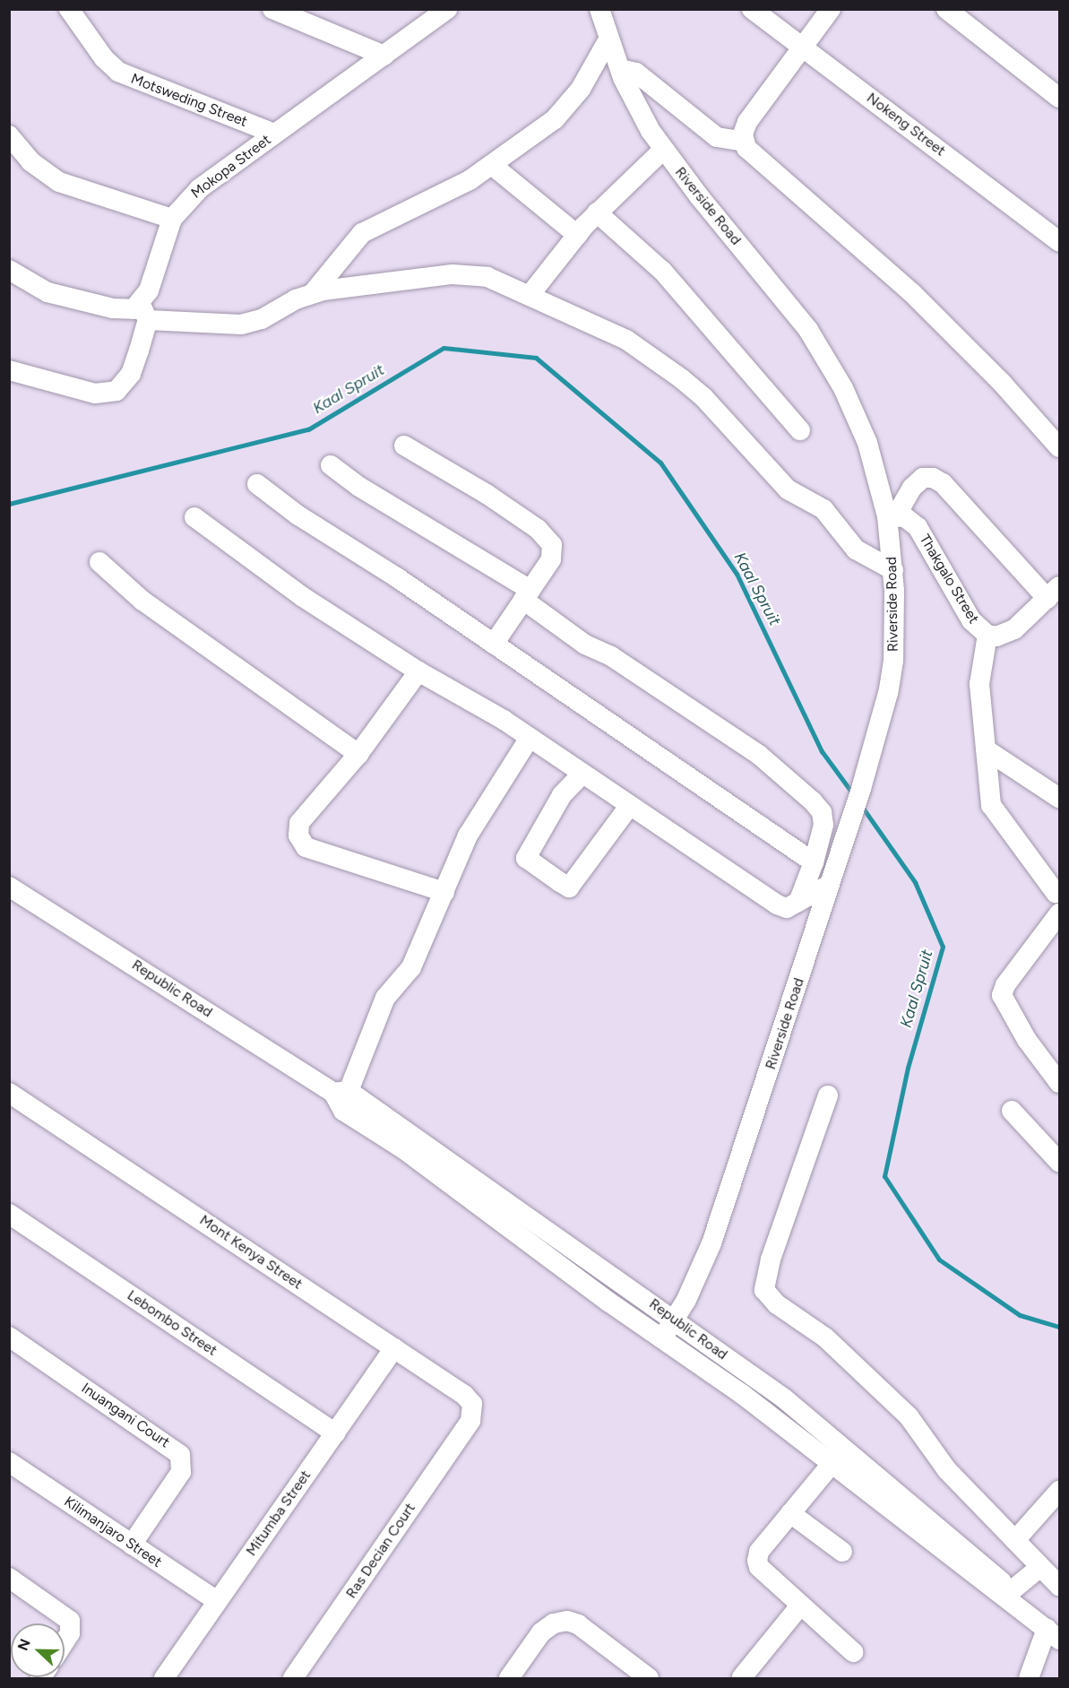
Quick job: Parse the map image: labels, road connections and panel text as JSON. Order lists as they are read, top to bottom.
{
  "streets": {
    "street": [
      "Motsweding Street",
      "Nokeng Street",
      "Mokopa Street",
      "Riverside Road",
      "Thakgalo Street",
      "Republic Road",
      "Mont Kenya Street",
      "Lebombo Street",
      "Inuangani Court",
      "Mitumba Street",
      "Kilimanjaro Street",
      "Ras Decian Court"
    ]
  },
  "crossings": [
    ["Motsweding Street", "Mokopa Street"],
    ["Riverside Road", "Thakgalo Street"],
    ["Riverside Road", "Republic Road"],
    ["Mont Kenya Street", "Mitumba Street"],
    ["Mont Kenya Street", "Ras Decian Court"],
    ["Lebombo Street", "Mitumba Street"],
    ["Inuangani Court", "Kilimanjaro Street"],
    ["Mitumba Street", "Kilimanjaro Street"]
  ],
  "water": ["Kaal Spruit"],
  "north": "left"
}
